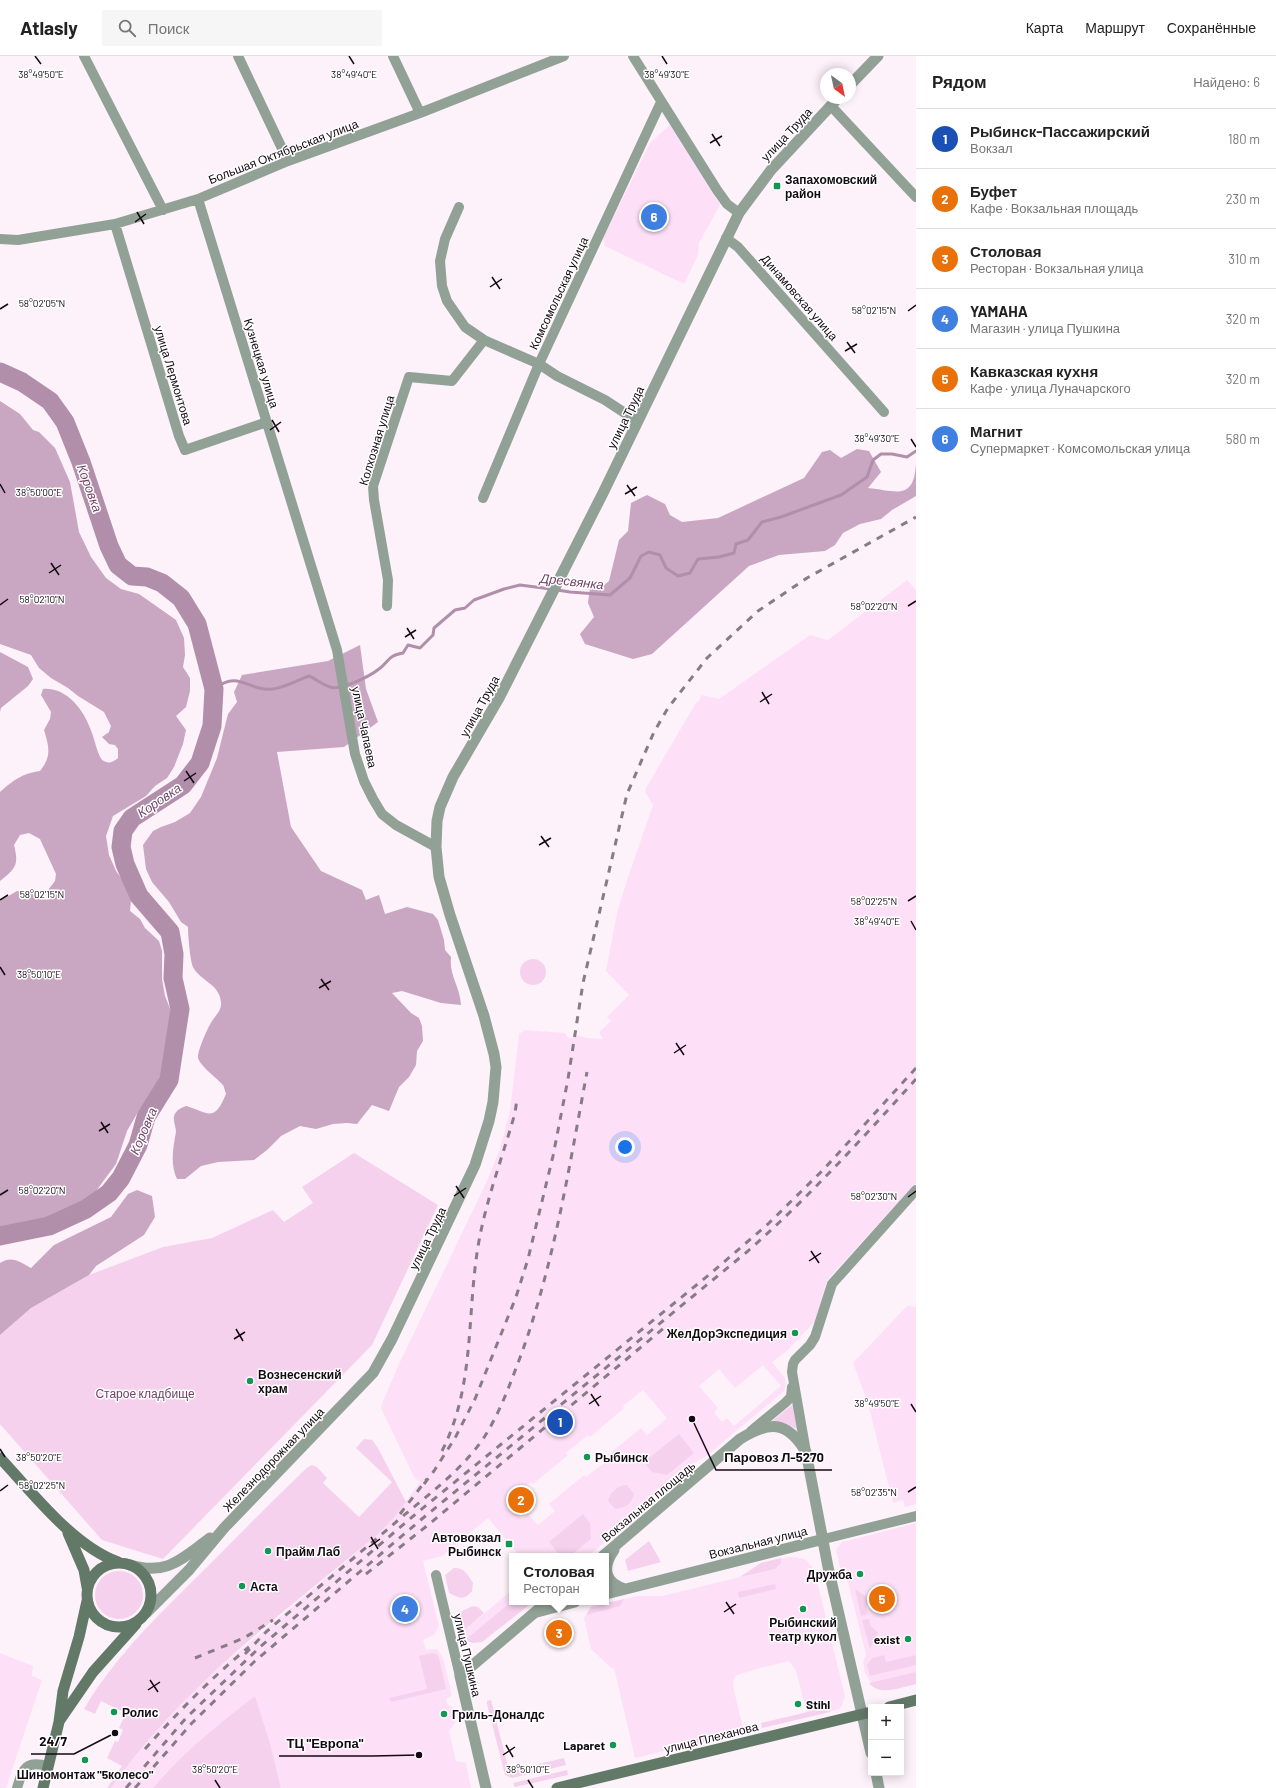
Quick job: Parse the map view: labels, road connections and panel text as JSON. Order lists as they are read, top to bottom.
{
  "streets": {
    "main road": ["улица Плеханова"],
    "street": [
      "улица Труда",
      "Большая Октябрьская улица",
      "Комсомольская улица",
      "Динамовская улица",
      "Кузнецкая улица",
      "улица Лермонтова",
      "Колхозная улица",
      "улица Чапаева",
      "Железнодорожная улица",
      "Вокзальная площадь",
      "Вокзальная улица",
      "улица Пушкина"
    ]
  },
  "crossings": [
    ["улица Труда", "Динамовская улица"],
    ["улица Труда", "улица Чапаева"],
    ["улица Труда", "Железнодорожная улица"],
    ["Большая Октябрьская улица", "Кузнецкая улица"],
    ["Большая Октябрьская улица", "улица Лермонтова"],
    ["Кузнецкая улица", "улица Лермонтова"],
    ["Кузнецкая улица", "улица Чапаева"]
  ],
  "water": ["Коровка", "Дресвянка"],
  "parks": ["Старое кладбище"],
  "places": {
    "transit": ["Запахомовский район", "Автовокзал Рыбинск"],
    "other": [
      "ЖелДорЭкспедиция",
      "Вознесенский храм",
      "Паровоз Л-5270",
      "Рыбинск",
      "Прайм Лаб",
      "Дружба",
      "Аста",
      "Рыбинский театр кукол",
      "exist",
      "Stihl",
      "Ролис",
      "Гриль-Доналдс",
      "24/7",
      "Laparet",
      "ТЦ \"Европа\"",
      "Шиномонтаж \"5колесо\""
    ]
  },
  "north": "bottom right",
  "page": {
    "header": "Atlasly",
    "search": "Поиск",
    "nav": ["Карта", "Маршрут", "Сохранённые"],
    "heading": ["Рядом", "Найдено: 6"],
    "list": [
      {
        "mark": "1",
        "name": "Рыбинск-Пассажирский",
        "note": "Вокзал",
        "value": "180 m"
      },
      {
        "mark": "2",
        "name": "Буфет",
        "note": "Кафе · Вокзальная площадь",
        "value": "230 m"
      },
      {
        "mark": "3",
        "name": "Столовая",
        "note": "Ресторан · Вокзальная улица",
        "value": "310 m"
      },
      {
        "mark": "4",
        "name": "YAMAHA",
        "note": "Магазин · улица Пушкина",
        "value": "320 m"
      },
      {
        "mark": "5",
        "name": "Кавказская кухня",
        "note": "Кафе · улица Луначарского",
        "value": "320 m"
      },
      {
        "mark": "6",
        "name": "Магнит",
        "note": "Супермаркет · Комсомольская улица",
        "value": "580 m"
      }
    ],
    "pins": [
      "6",
      "1",
      "2",
      "5",
      "4",
      "3"
    ],
    "popup": ["Столовая", "Ресторан"],
    "map_buttons": ["+", "−"]
  },
  "coordinates": [
    "38°49'50\"E",
    "38°49'30\"E",
    "38°49'40\"E",
    "58°02'05\"N",
    "58°02'15\"N",
    "38°50'00\"E",
    "58°02'10\"N",
    "58°02'20\"N",
    "58°02'25\"N",
    "38°50'10\"E",
    "58°02'30\"N",
    "38°50'20\"E",
    "58°02'35\"N"
  ]
}
